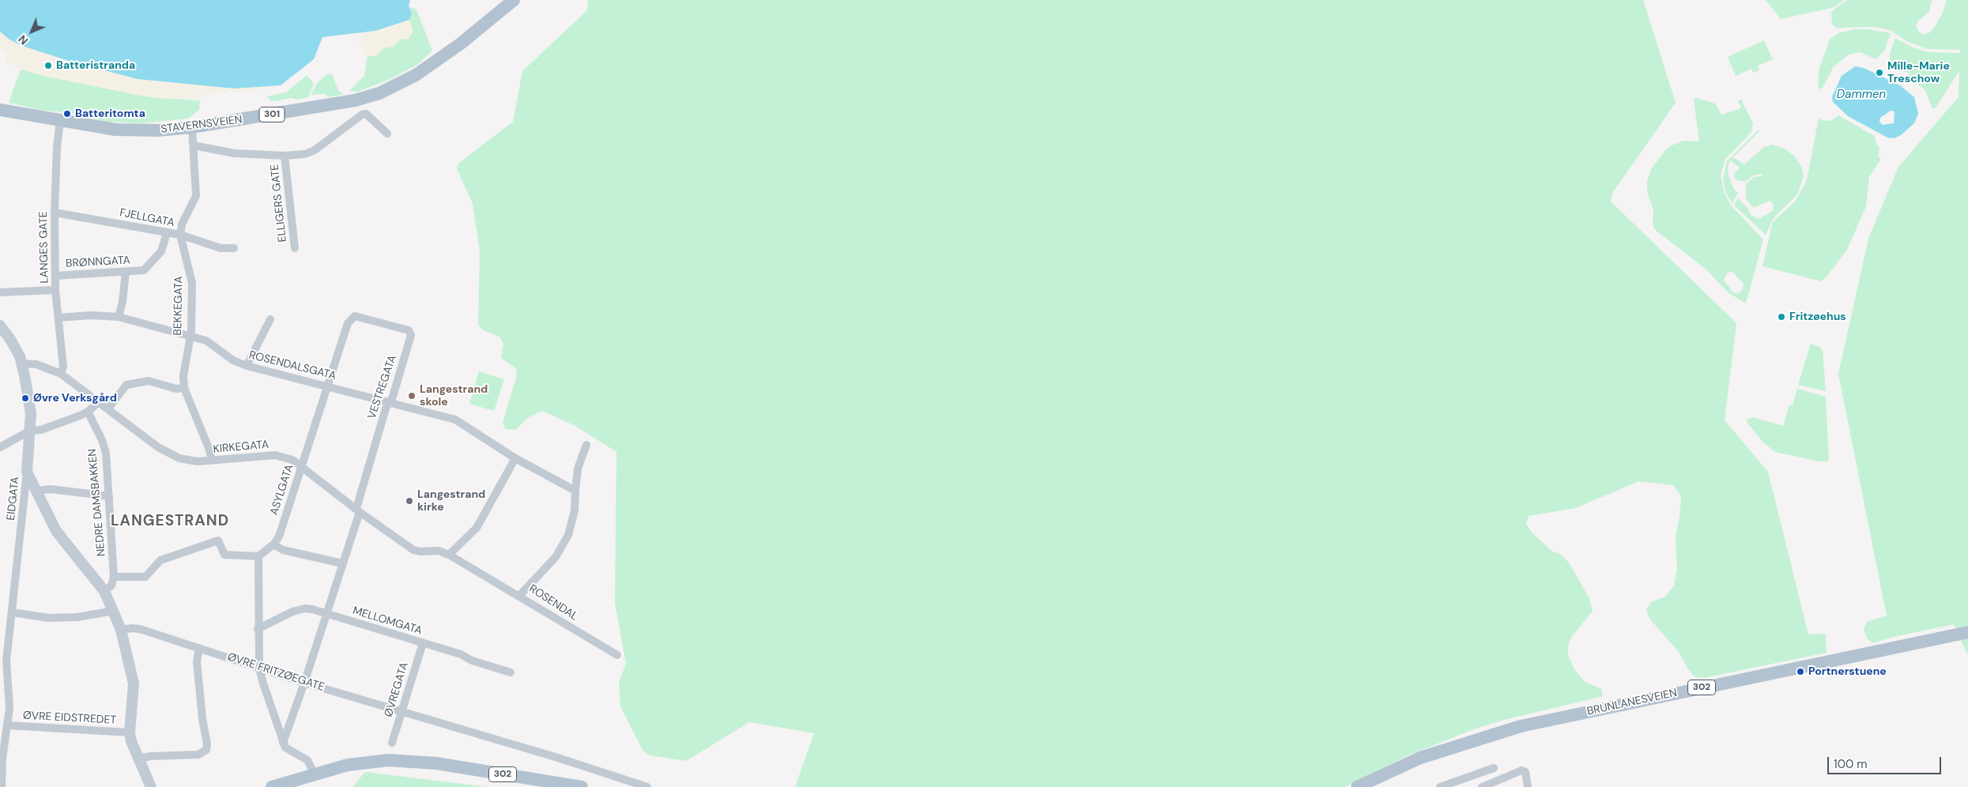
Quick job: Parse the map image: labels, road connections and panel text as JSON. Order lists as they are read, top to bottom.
{
  "streets": {
    "main road": [
      "301",
      "STAVERNSVEIEN",
      "302",
      "BRUNLANESVEIEN"
    ],
    "street": [
      "ELLIGERS GATE",
      "FJELLGATA",
      "LANGES GATE",
      "BRØNNGATA",
      "BEKKEGATA",
      "ROSENDALSGATA",
      "VESTREGATA",
      "KIRKEGATA",
      "ASYLGATA",
      "EIDGATA",
      "NEDRE DAMSBAKKEN",
      "ROSENDAL",
      "MELLOMGATA",
      "ØVRE FRITZØEGATE",
      "ØVREGATA",
      "ØVRE EIDSTREDET"
    ]
  },
  "crossings": [
    ["STAVERNSVEIEN", "LANGES GATE"],
    ["STAVERNSVEIEN", "BEKKEGATA"],
    ["ELLIGERS GATE", "BEKKEGATA"],
    ["FJELLGATA", "LANGES GATE"],
    ["FJELLGATA", "BRØNNGATA"],
    ["FJELLGATA", "BEKKEGATA"],
    ["LANGES GATE", "BRØNNGATA"],
    ["LANGES GATE", "ROSENDALSGATA"],
    ["LANGES GATE", "KIRKEGATA"],
    ["BEKKEGATA", "ROSENDALSGATA"],
    ["BEKKEGATA", "KIRKEGATA"],
    ["ROSENDALSGATA", "VESTREGATA"],
    ["ROSENDALSGATA", "ASYLGATA"],
    ["VESTREGATA", "KIRKEGATA"],
    ["VESTREGATA", "ASYLGATA"],
    ["VESTREGATA", "MELLOMGATA"],
    ["VESTREGATA", "ØVRE FRITZØEGATE"],
    ["KIRKEGATA", "ASYLGATA"],
    ["KIRKEGATA", "ROSENDAL"],
    ["EIDGATA", "ØVRE EIDSTREDET"],
    ["MELLOMGATA", "ØVREGATA"],
    ["ØVRE FRITZØEGATE", "ØVREGATA"]
  ],
  "districts": ["LANGESTRAND"],
  "water": ["Dammen"],
  "places": [
    "Batteristranda",
    "Mille-Marie Treschow",
    "Batteritomta",
    "Fritzøehus",
    "Langestrand skole",
    "Øvre Verksgård",
    "Langestrand kirke",
    "Portnerstuene"
  ],
  "scale_bar": "100 m",
  "north": "bottom left"
}
